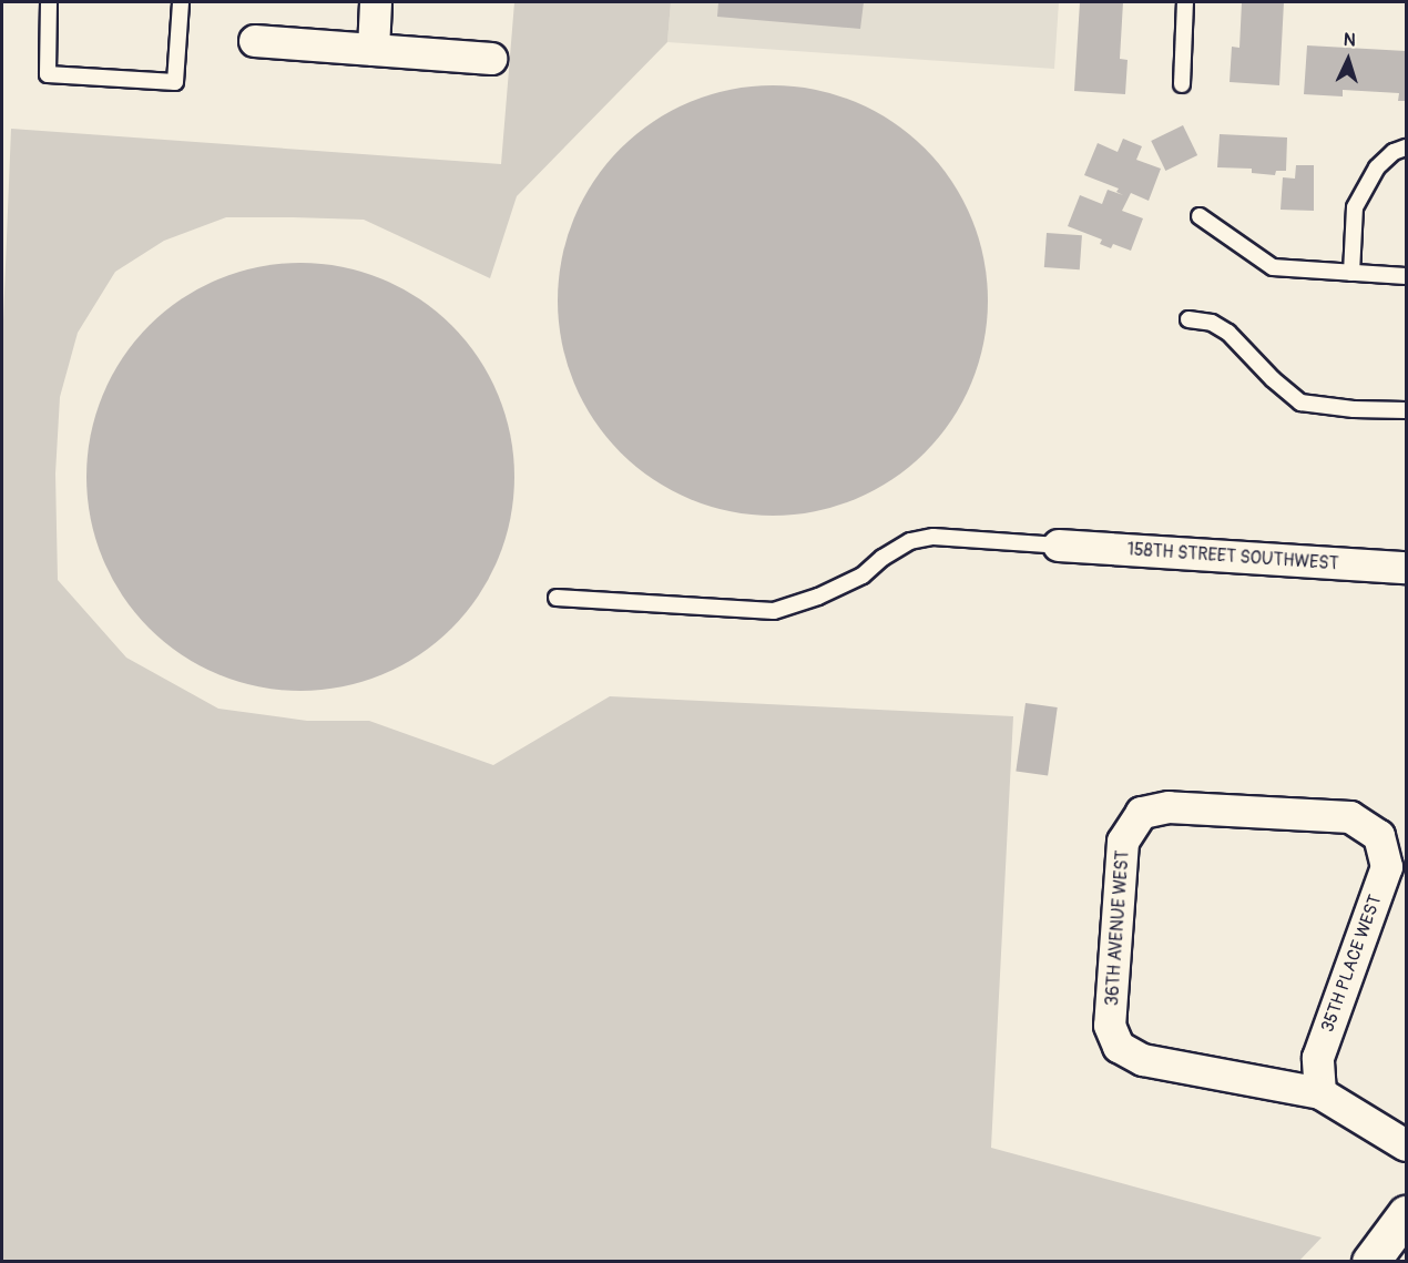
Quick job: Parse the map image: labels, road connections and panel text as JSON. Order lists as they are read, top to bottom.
{
  "streets": {
    "street": ["158TH STREET SOUTHWEST", "36TH AVENUE WEST", "35TH PLACE WEST"]
  },
  "crossings": [
    ["36TH AVENUE WEST", "35TH PLACE WEST"]
  ],
  "north": "top"
}
